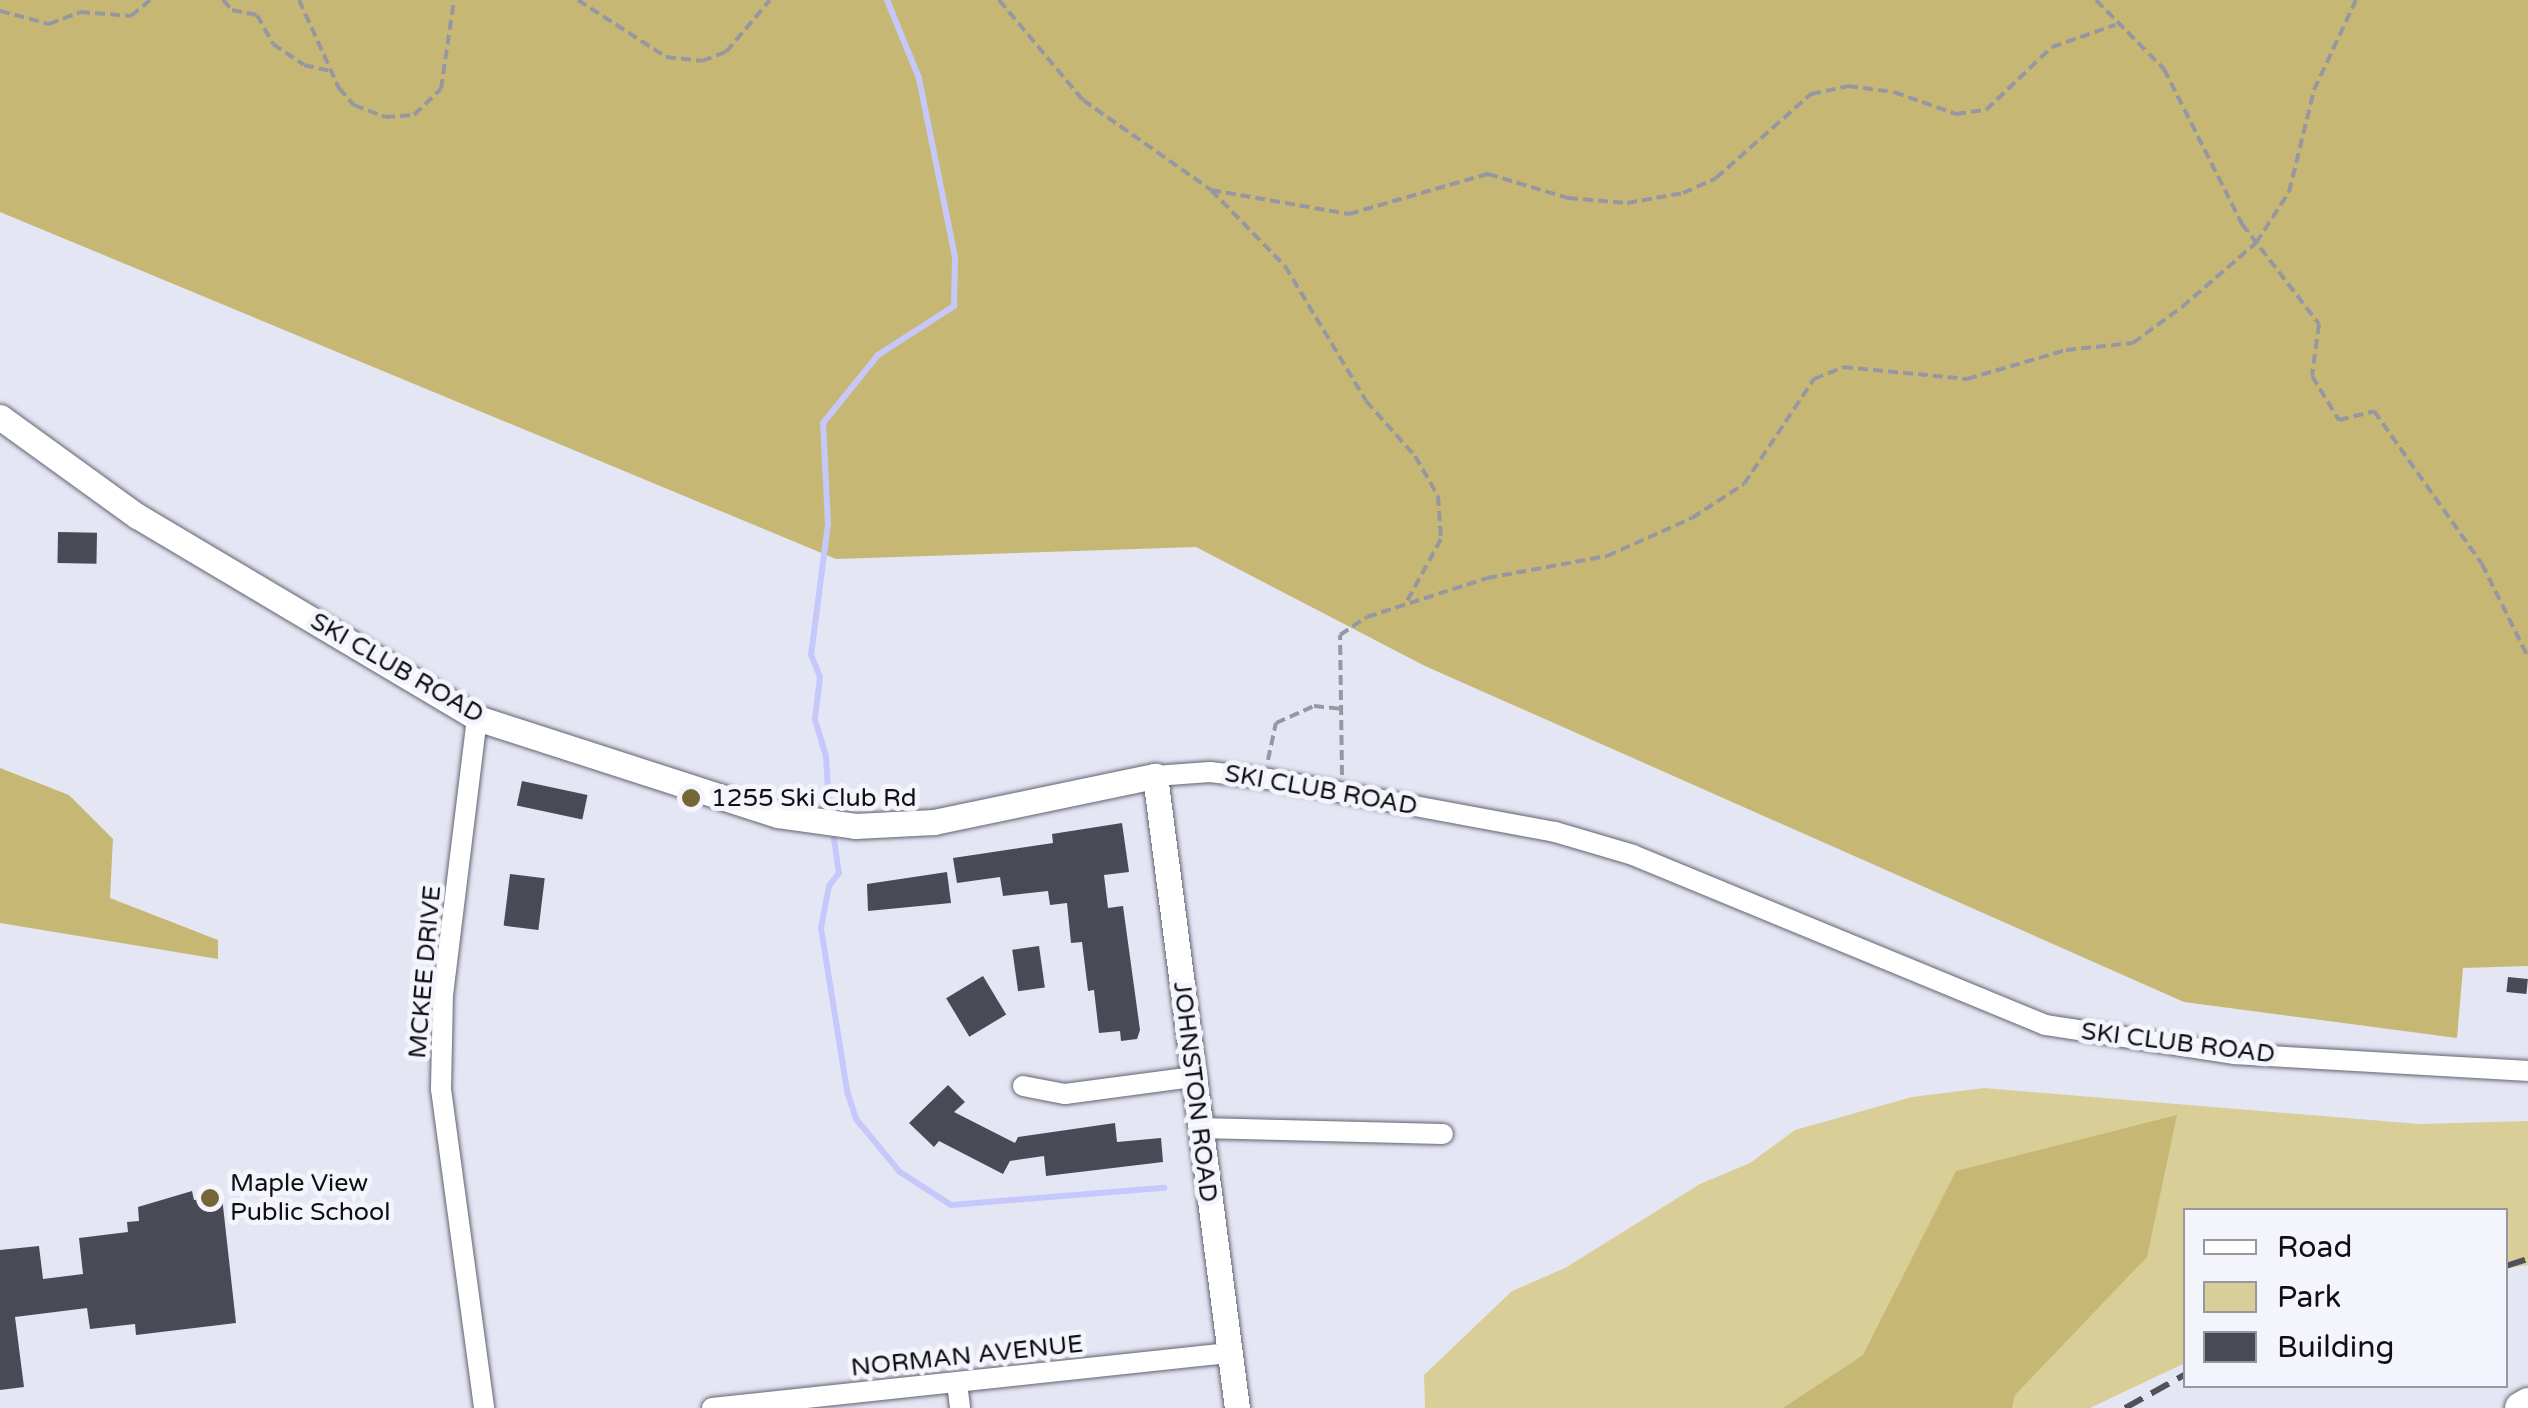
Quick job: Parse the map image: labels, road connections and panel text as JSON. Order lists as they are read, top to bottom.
{
  "streets": {
    "street": [
      "SKI CLUB ROAD",
      "MCKEE DRIVE",
      "JOHNSTON ROAD",
      "NORMAN AVENUE"
    ]
  },
  "crossings": [
    ["SKI CLUB ROAD", "MCKEE DRIVE"],
    ["SKI CLUB ROAD", "JOHNSTON ROAD"],
    ["JOHNSTON ROAD", "NORMAN AVENUE"]
  ],
  "places": ["1255 Ski Club Rd", "Maple View Public School"],
  "legend": ["Road", "Park", "Building"]
}
